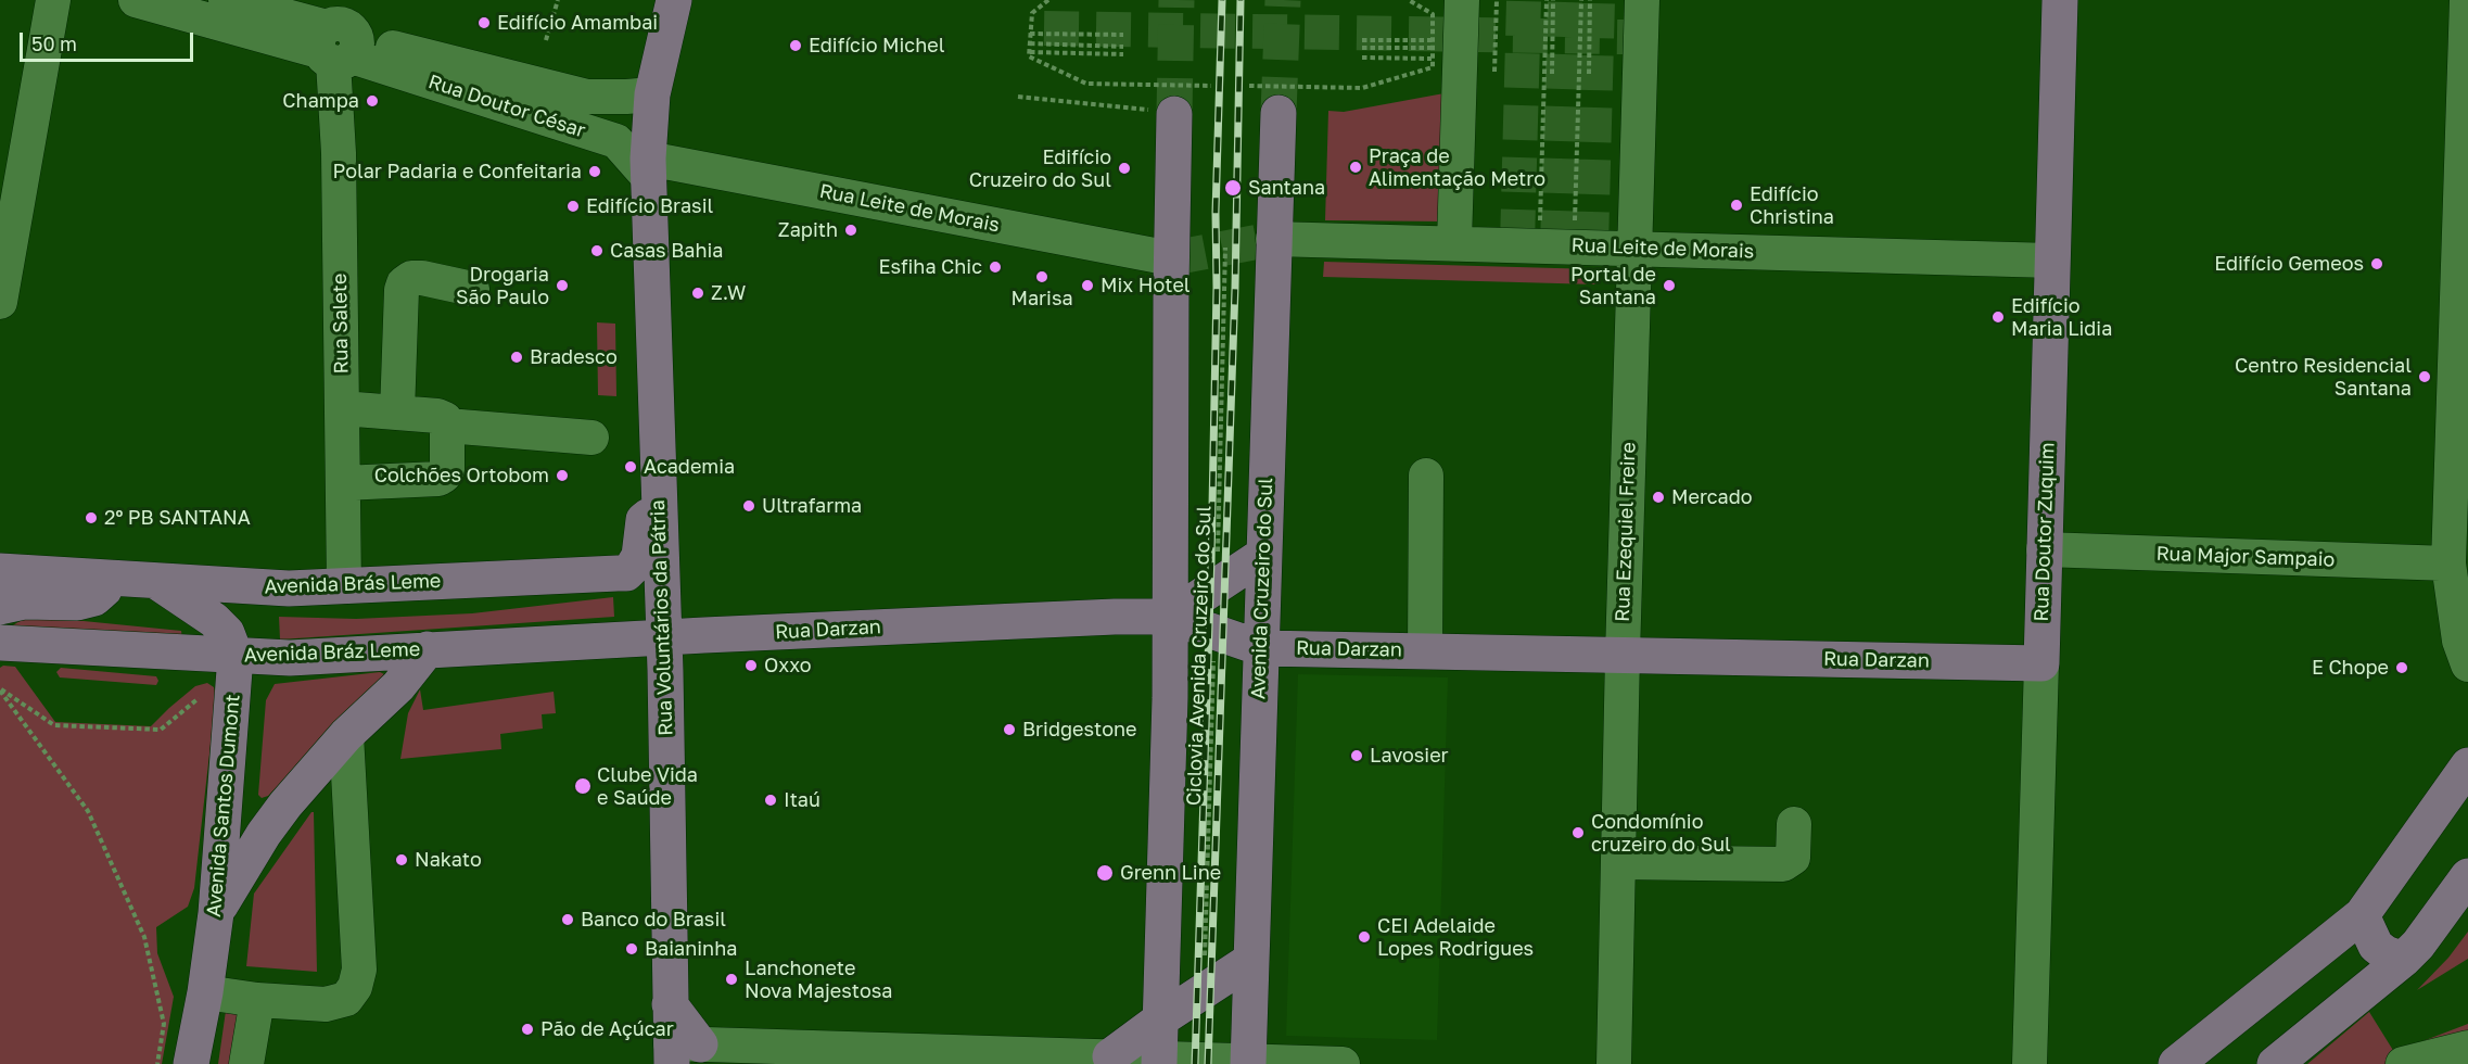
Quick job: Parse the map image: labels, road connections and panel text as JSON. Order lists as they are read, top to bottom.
{
  "streets": {
    "main road": [
      "Rua Doutor Zuquim",
      "Avenida Brás Leme",
      "Avenida Cruzeiro do Sul",
      "Rua Voluntários da Pátria",
      "Rua Darzan",
      "Avenida Bráz Leme",
      "Avenida Santos Dumont"
    ],
    "street": [
      "Rua Doutor César",
      "Rua Leite de Morais",
      "Rua Salete",
      "Rua Ezequiel Freire",
      "Rua Major Sampaio"
    ],
    "path": ["Ciclovia Avenida Cruzeiro do Sul"]
  },
  "crossings": [
    ["Rua Doutor César", "Rua Leite de Morais"],
    ["Rua Doutor César", "Rua Salete"],
    ["Rua Doutor César", "Rua Voluntários da Pátria"],
    ["Rua Leite de Morais", "Rua Ezequiel Freire"],
    ["Rua Leite de Morais", "Rua Doutor Zuquim"],
    ["Rua Leite de Morais", "Avenida Cruzeiro do Sul"],
    ["Rua Leite de Morais", "Rua Voluntários da Pátria"],
    ["Rua Salete", "Avenida Brás Leme"],
    ["Rua Ezequiel Freire", "Rua Darzan"],
    ["Rua Doutor Zuquim", "Rua Major Sampaio"],
    ["Rua Doutor Zuquim", "Rua Darzan"],
    ["Avenida Brás Leme", "Rua Voluntários da Pátria"],
    ["Avenida Cruzeiro do Sul", "Rua Darzan"],
    ["Rua Voluntários da Pátria", "Rua Darzan"],
    ["Rua Voluntários da Pátria", "Avenida Bráz Leme"],
    ["Rua Darzan", "Avenida Bráz Leme"],
    ["Rua Darzan", "Ciclovia Avenida Cruzeiro do Sul"],
    ["Avenida Bráz Leme", "Avenida Santos Dumont"]
  ],
  "places": [
    "Edifício Amambai",
    "Edifício Michel",
    "Champa",
    "Praça de Alimentação Metro",
    "Edifício Cruzeiro do Sul",
    "Polar Padaria e Confeitaria",
    "Santana",
    "Edifício Christina",
    "Edifício Brasil",
    "Zapith",
    "Casas Bahia",
    "Edifício Gemeos",
    "Esfiha Chic",
    "Marisa",
    "Drogaria São Paulo",
    "Mix Hotel",
    "Portal de Santana",
    "Z.W",
    "Edifício Maria Lidia",
    "Bradesco",
    "Centro Residencial Santana",
    "Academia",
    "Colchões Ortobom",
    "Mercado",
    "Ultrafarma",
    "2º PB SANTANA",
    "Oxxo",
    "E Chope",
    "Bridgestone",
    "Lavosier",
    "Clube Vida e Saúde",
    "Itaú",
    "Condomínio cruzeiro do Sul",
    "Nakato",
    "Grenn Line",
    "Banco do Brasil",
    "CEI Adelaide Lopes Rodrigues",
    "Baianinha",
    "Lanchonete Nova Majestosa",
    "Pão de Açúcar"
  ],
  "scale_bar": "50 m"
}
